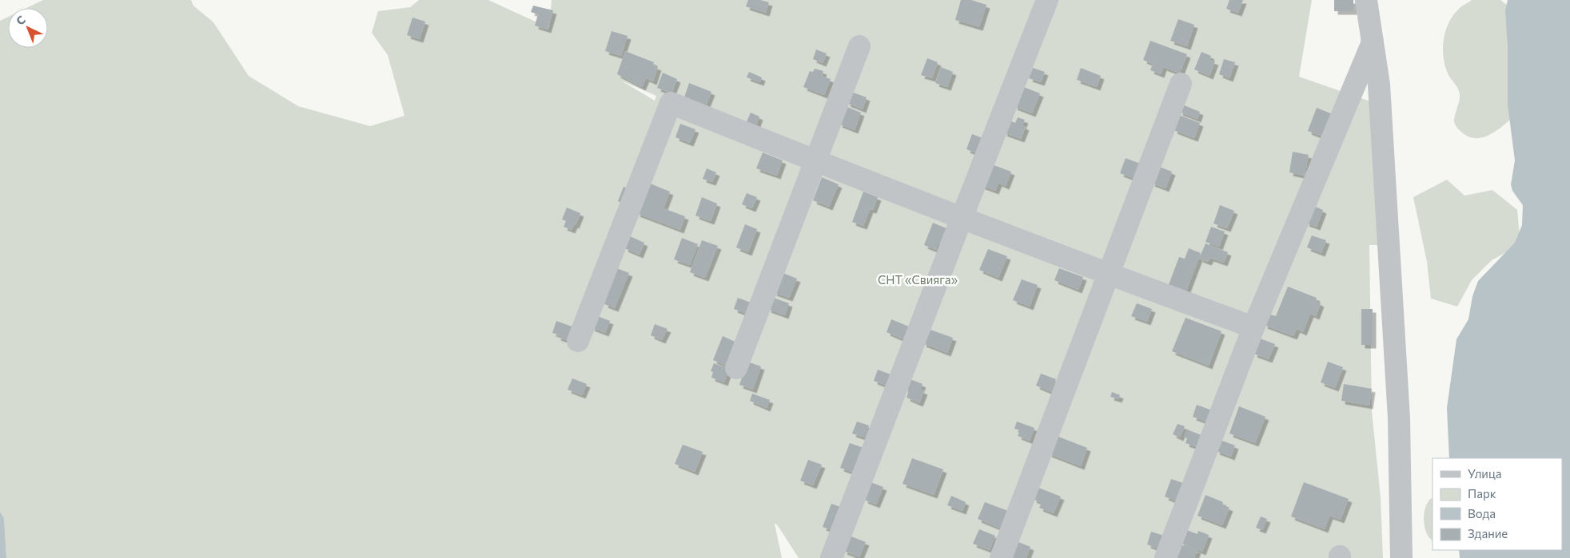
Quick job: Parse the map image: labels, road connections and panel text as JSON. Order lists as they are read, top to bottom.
{
  "parks": ["СНТ «Свияга»"],
  "legend": [
    "Улица",
    "Парк",
    "Вода",
    "Здание"
  ],
  "north": "top left"
}
